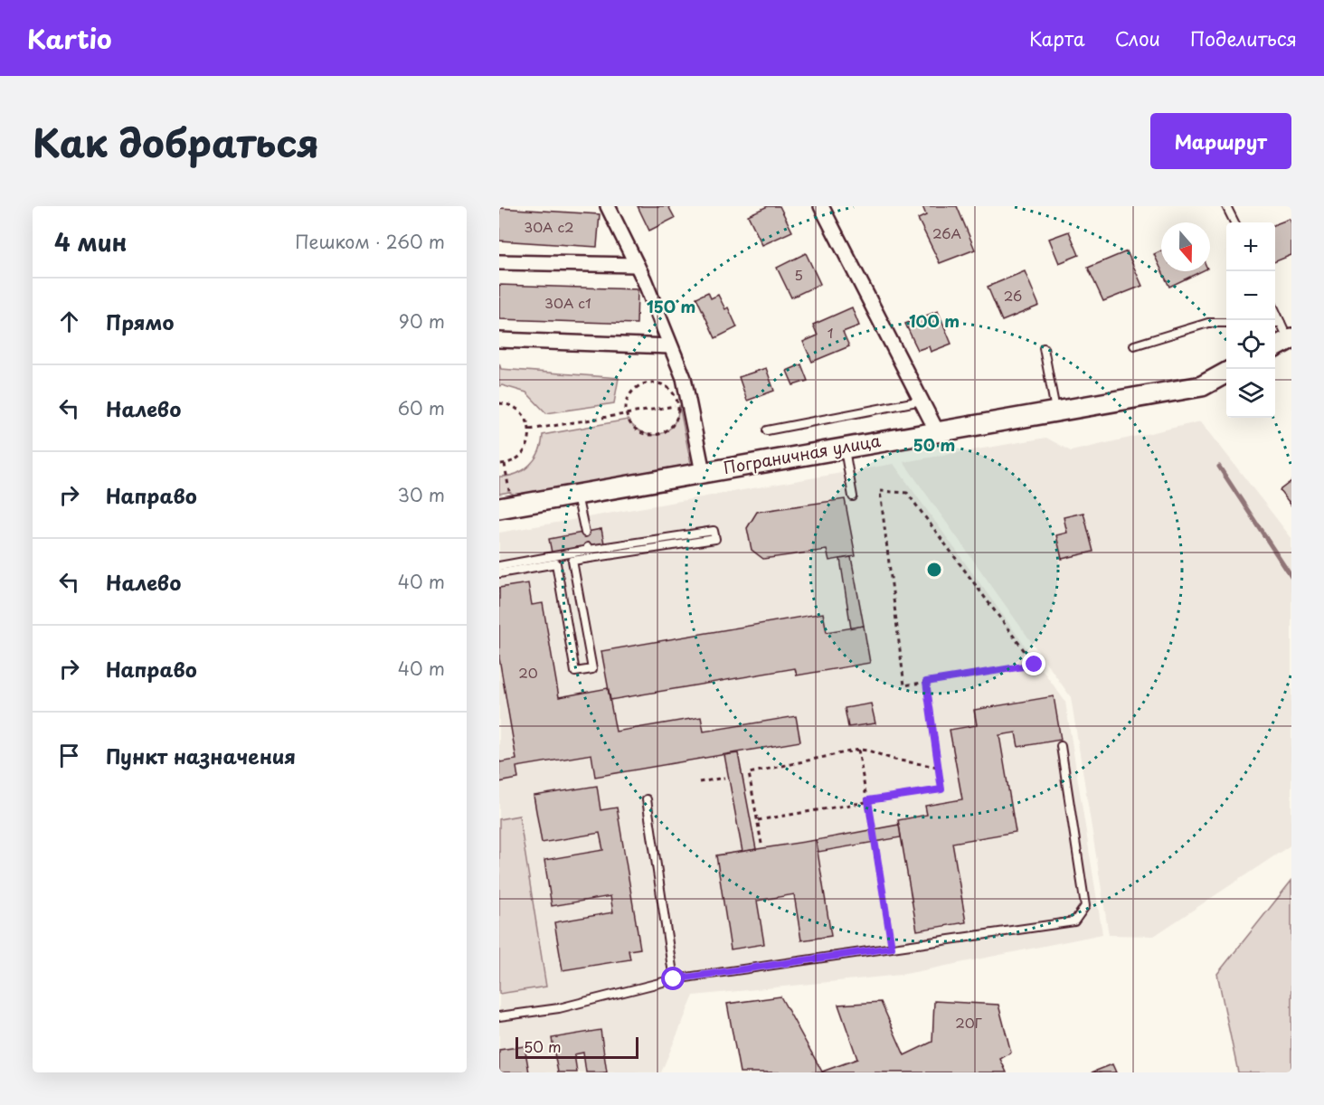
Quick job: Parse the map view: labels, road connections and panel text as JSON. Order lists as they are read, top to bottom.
{
  "streets": {
    "street": ["Пограничная улица"]
  },
  "house_numbers": [
    "30А с2",
    "26А",
    "5",
    "26",
    "30А с1",
    "1",
    "20",
    "20Г"
  ],
  "scale_bar": "50 m",
  "north": "bottom",
  "page": {
    "header": "Kartio",
    "nav": ["Карта", "Слои", "Поделиться"],
    "title": "Как добраться",
    "buttons": "Маршрут",
    "heading": ["4 мин", "Пешком · 260 m"],
    "map_buttons": ["+", "−"],
    "list": [
      ["Прямо", "90 m"],
      ["Налево", "60 m"],
      ["Направо", "30 m"],
      ["Налево", "40 m"],
      ["Направо", "40 m"],
      "Пункт назначения"
    ],
    "scale": "50 m"
  },
  "rings": ["150 m", "100 m", "50 m"]
}
